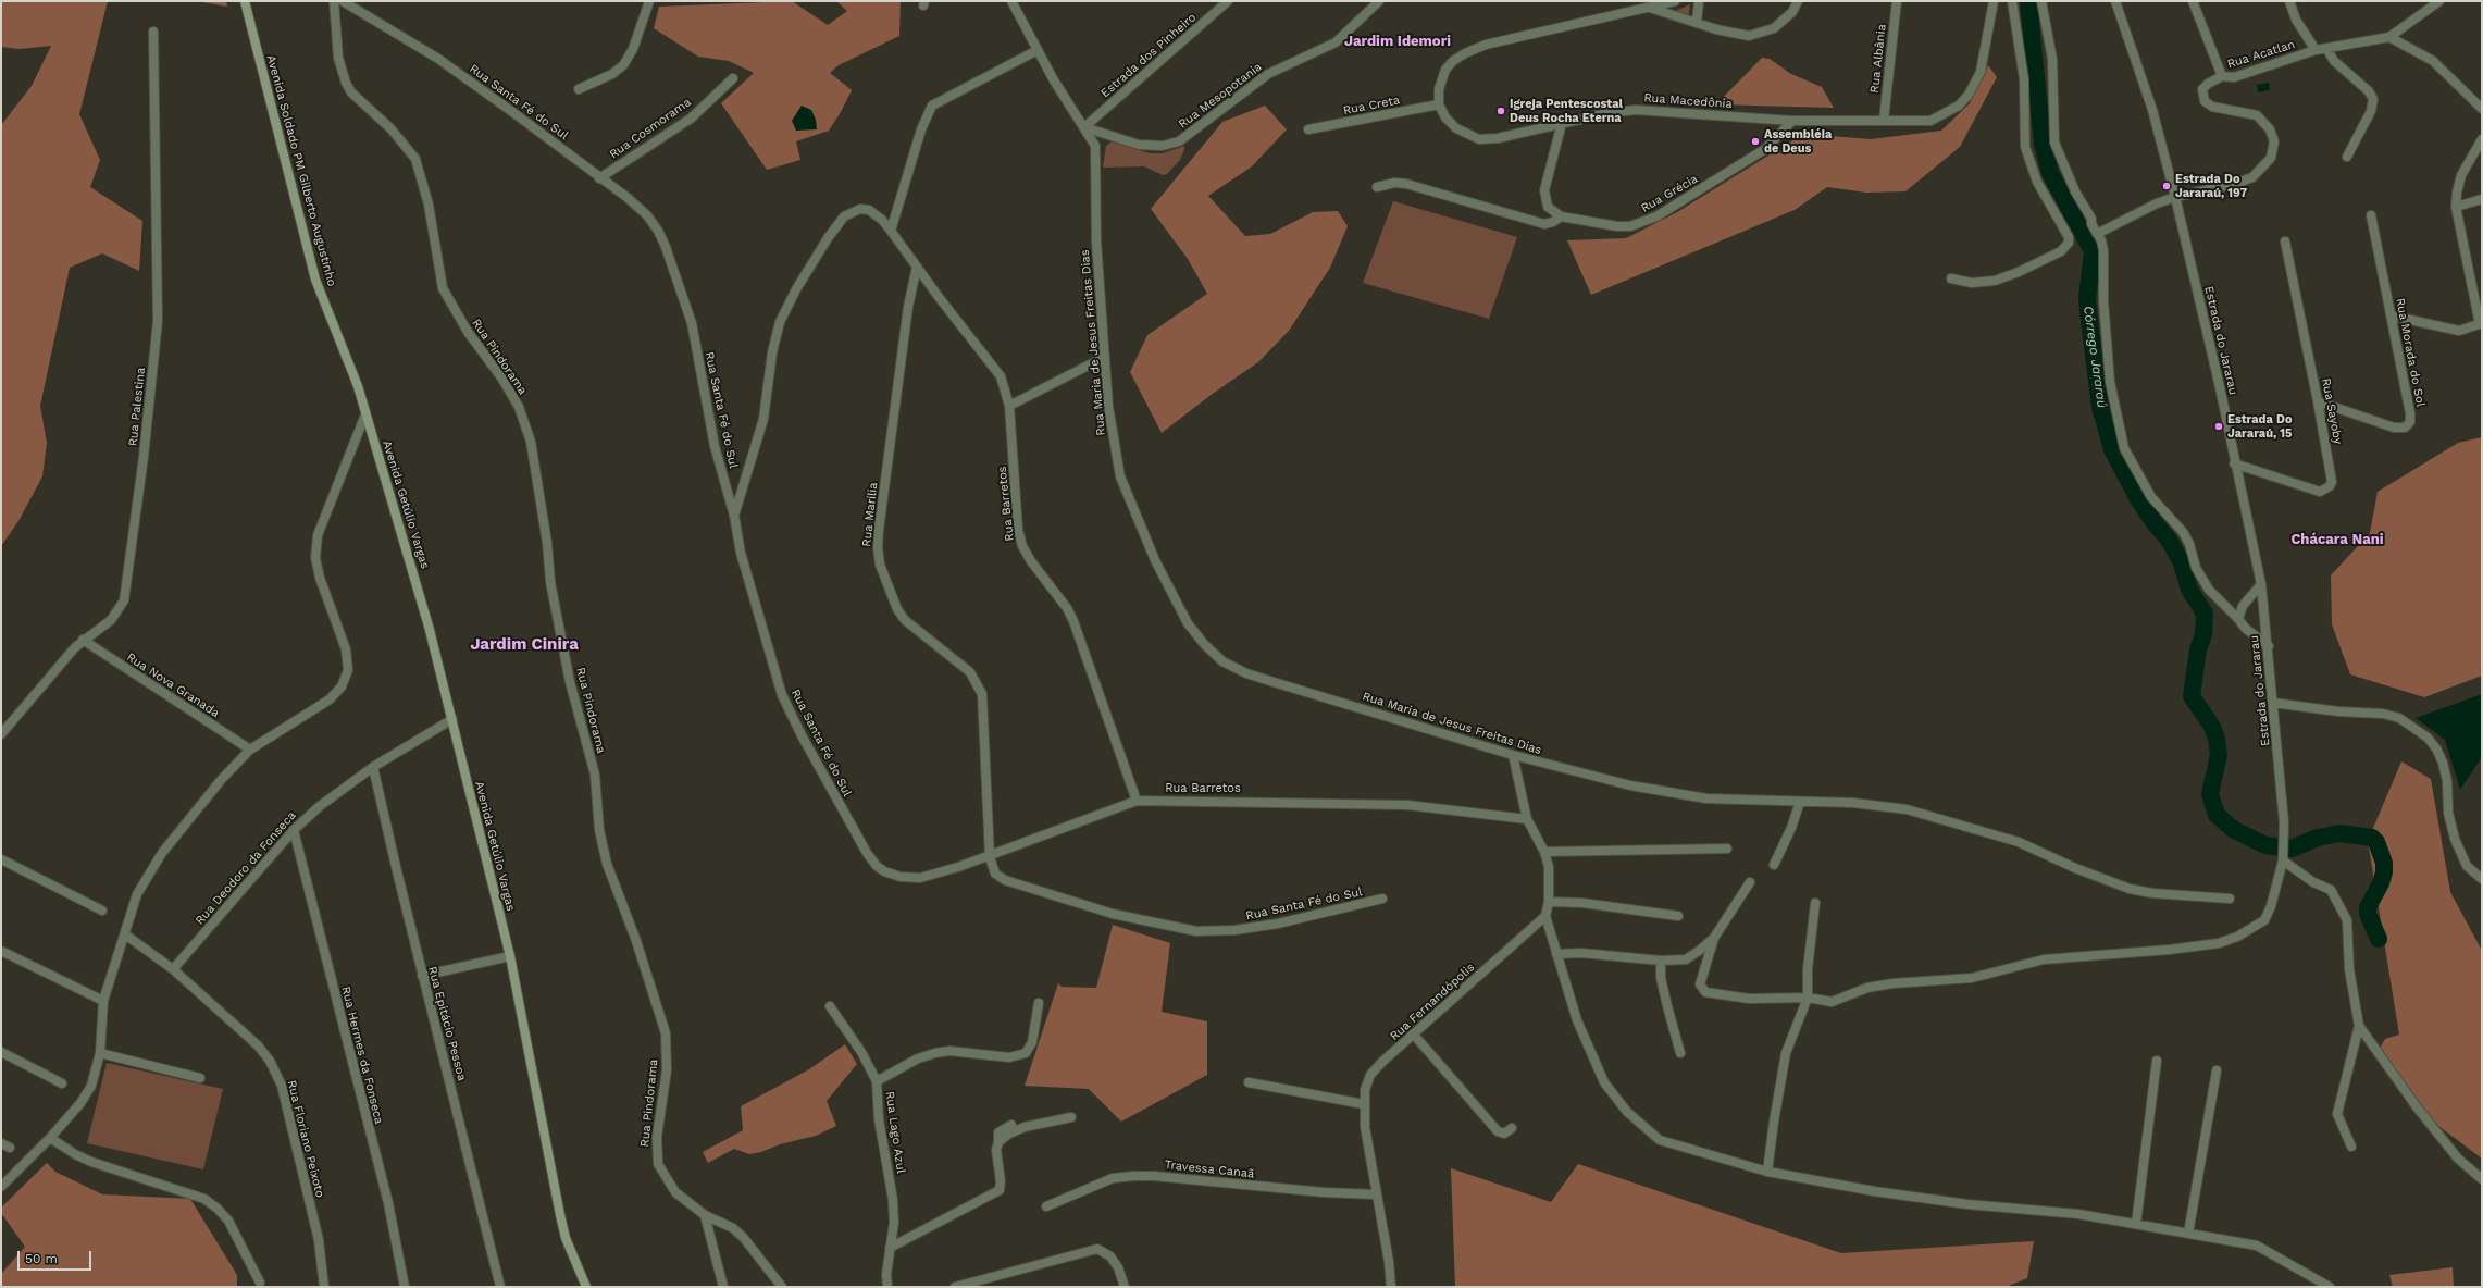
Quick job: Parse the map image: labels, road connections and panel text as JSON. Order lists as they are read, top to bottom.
{
  "streets": {
    "street": [
      "Rua Acatlan",
      "Estrada dos Pinheiro",
      "Rua Albânia",
      "Rua Mesopotania",
      "Rua Macedônia",
      "Rua Santa Fé do Sul",
      "Rua Creta",
      "Rua Cosmorama",
      "Avenida Soldado PM Gilberto Augustinho",
      "Rua Grécia",
      "Estrada do Jararau",
      "Rua Maria de Jesus Freitas Dias",
      "Rua Morada do Sol",
      "Rua Pindorama",
      "Rua Palestina",
      "Rua Sayoby",
      "Rua Barretos",
      "Avenida Getúlio Vargas",
      "Rua Marília",
      "Rua Nova Granada",
      "Rua Deodoro da Fonseca",
      "Rua Fernandópolis",
      "Rua Epitácio Pessoa",
      "Rua Hermes da Fonseca",
      "Rua Lago Azul",
      "Rua Floriano Peixoto",
      "Travessa Canaã"
    ]
  },
  "crossings": [
    ["Rua Acatlan", "Estrada do Jararau"],
    ["Estrada dos Pinheiro", "Rua Mesopotania"],
    ["Estrada dos Pinheiro", "Rua Maria de Jesus Freitas Dias"],
    ["Rua Albânia", "Rua Macedônia"],
    ["Rua Mesopotania", "Rua Maria de Jesus Freitas Dias"],
    ["Rua Macedônia", "Rua Creta"],
    ["Rua Macedônia", "Rua Grécia"],
    ["Rua Santa Fé do Sul", "Rua Cosmorama"],
    ["Rua Santa Fé do Sul", "Rua Barretos"],
    ["Rua Santa Fé do Sul", "Rua Marília"],
    ["Avenida Soldado PM Gilberto Augustinho", "Avenida Getúlio Vargas"],
    ["Estrada do Jararau", "Rua Sayoby"],
    ["Rua Morada do Sol", "Rua Sayoby"],
    ["Rua Palestina", "Rua Nova Granada"],
    ["Rua Barretos", "Rua Marília"],
    ["Avenida Getúlio Vargas", "Rua Deodoro da Fonseca"],
    ["Rua Deodoro da Fonseca", "Rua Epitácio Pessoa"],
    ["Rua Deodoro da Fonseca", "Rua Hermes da Fonseca"],
    ["Rua Deodoro da Fonseca", "Rua Floriano Peixoto"],
    ["Rua Fernandópolis", "Travessa Canaã"]
  ],
  "districts": ["Jardim Idemori", "Chácara Nani", "Jardim Cinira"],
  "water": ["Córrego Jararaú"],
  "places": [
    "Igreja Pentescostal Deus Rocha Eterna",
    "Assembléia de Deus",
    "Estrada Do Jararaú, 197",
    "Estrada Do Jararaú, 15"
  ],
  "scale_bar": "50 m"
}
